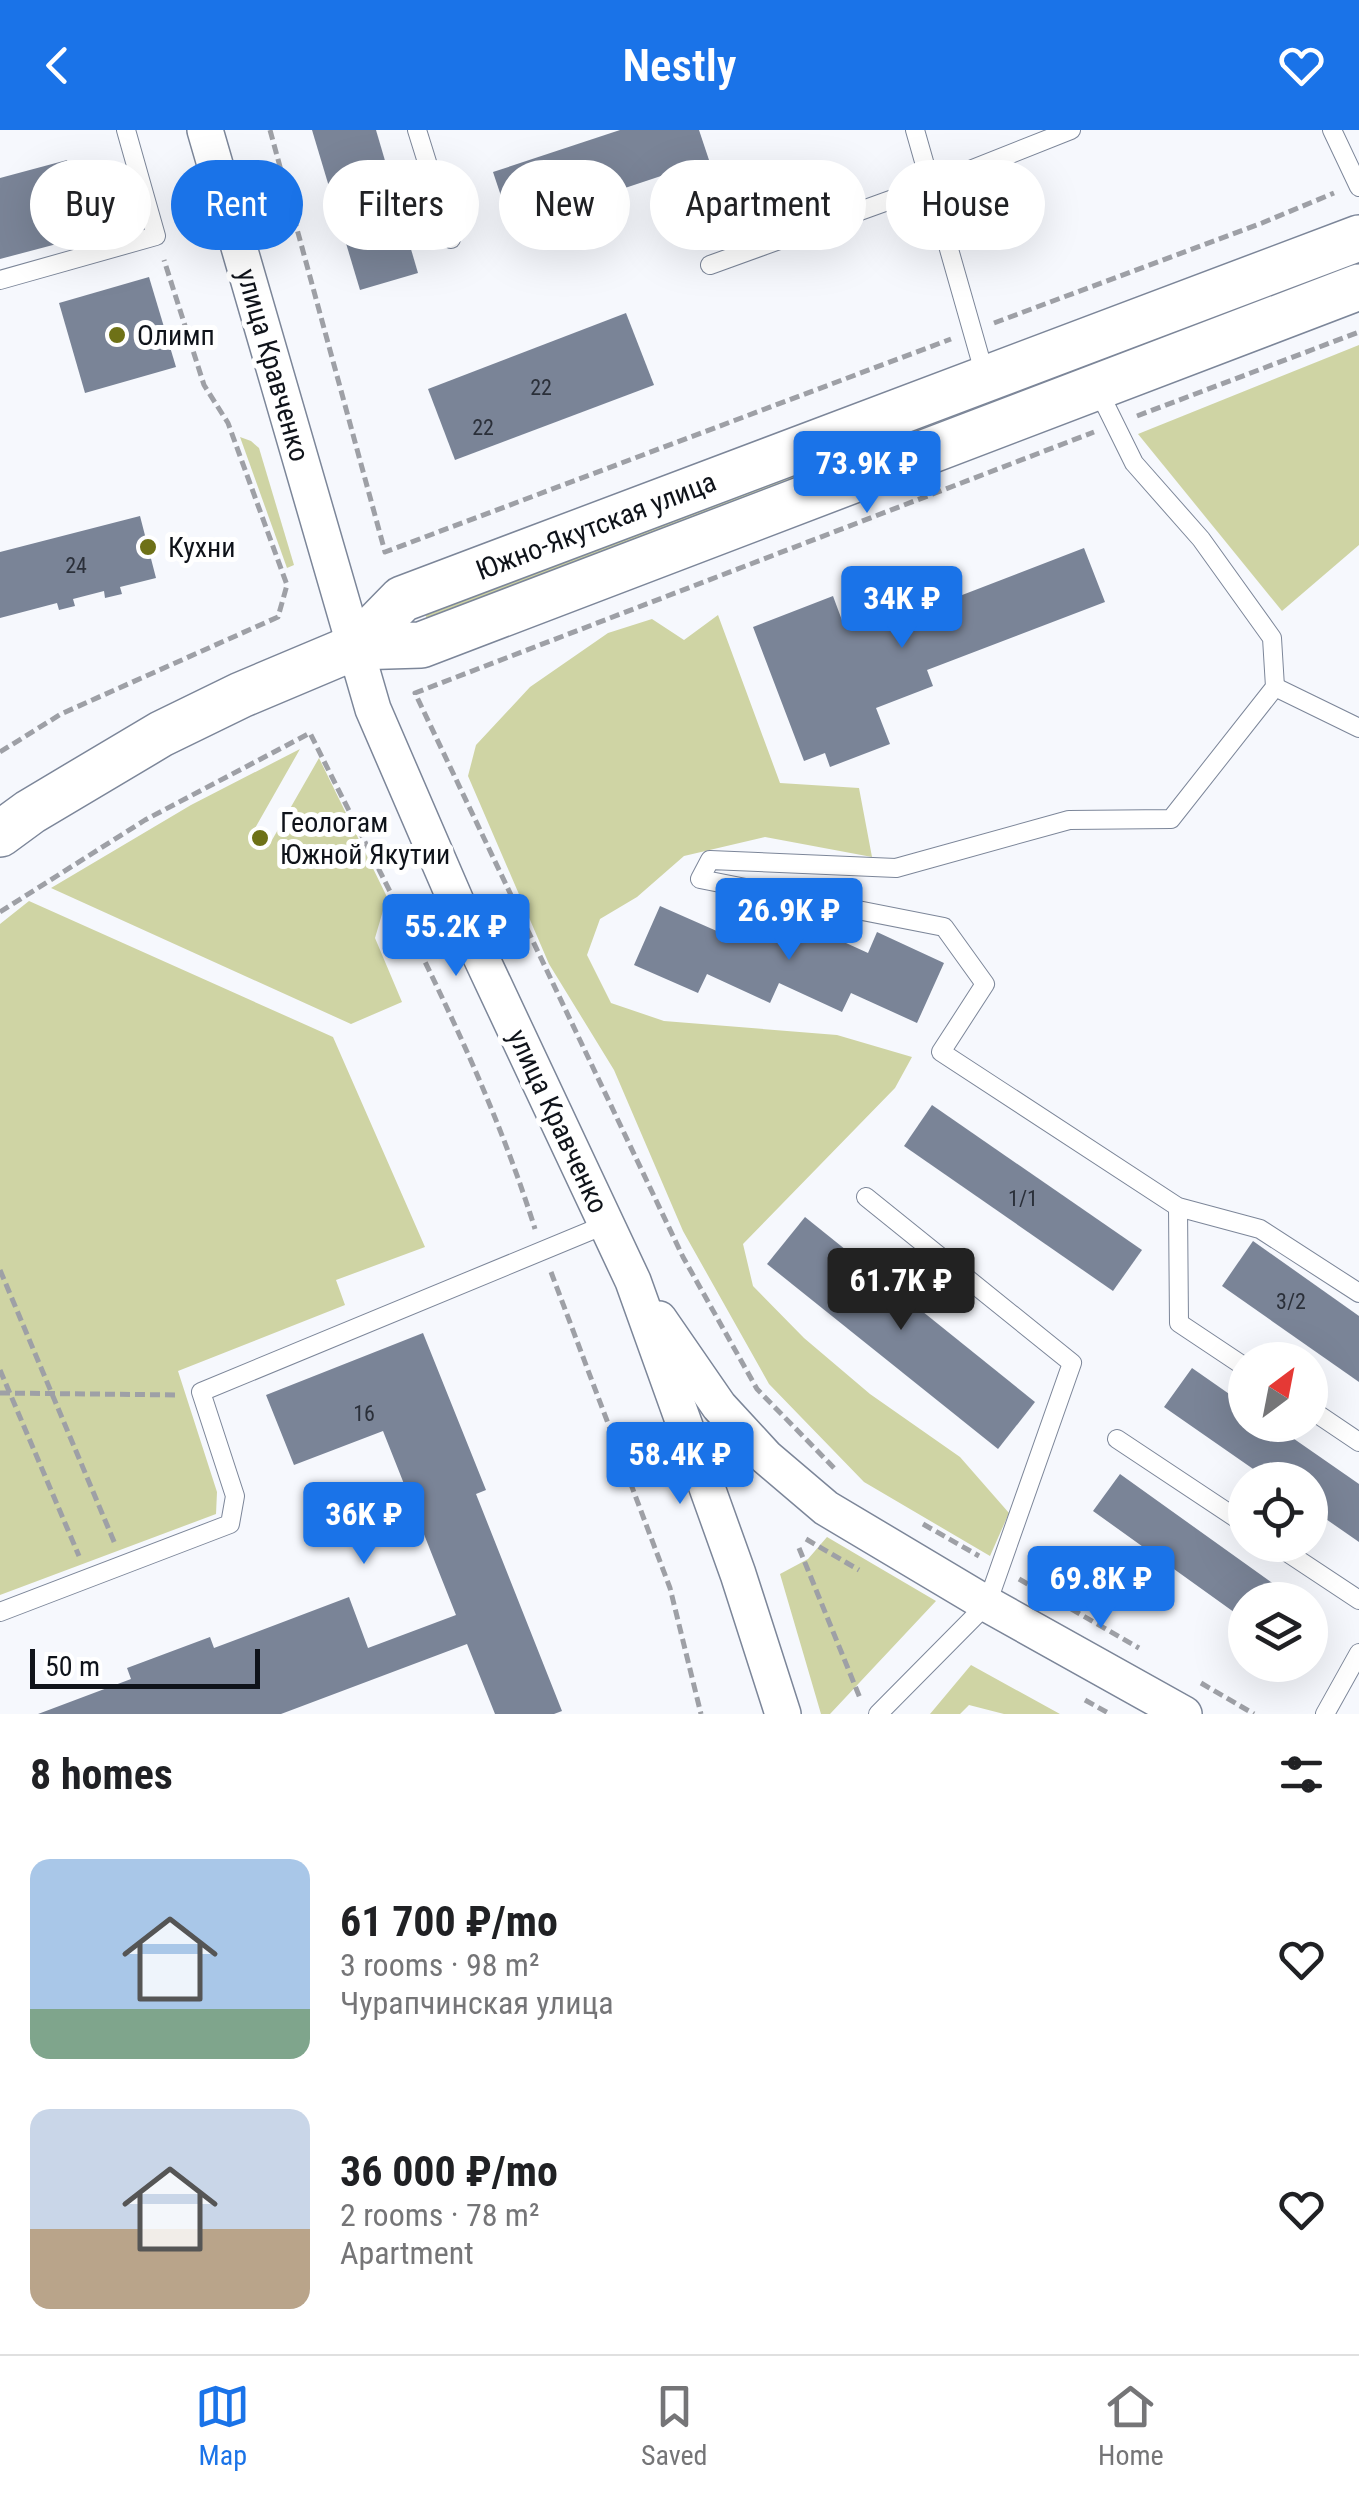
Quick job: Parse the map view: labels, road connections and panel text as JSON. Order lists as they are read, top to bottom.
{
  "streets": {
    "street": ["улица Кравченко", "Южно-Якутская улица"]
  },
  "crossings": [
    ["улица Кравченко", "Южно-Якутская улица"]
  ],
  "places": ["Олимп", "Кухни", "Геологам Южной Якутии"],
  "house_numbers": [
    "22",
    "22",
    "24",
    "1/1",
    "3/2",
    "16"
  ],
  "scale_bar": "50 m",
  "north": "top right",
  "page": {
    "header": "Nestly",
    "chip": [
      "Buy",
      "Rent",
      "Filters",
      "New",
      "Apartment",
      "House"
    ],
    "price": [
      "73.9K ₽",
      "34K ₽",
      "26.9K ₽",
      "55.2K ₽",
      "61.7K ₽",
      "58.4K ₽",
      "36K ₽",
      "69.8K ₽"
    ],
    "scale": "50 m",
    "heading": "8 homes",
    "list": [
      {
        "name": "61 700 ₽/mo",
        "note": "3 rooms · 98 m² · Чурапчинская улица"
      },
      {
        "name": "36 000 ₽/mo",
        "note": "2 rooms · 78 m² · Apartment"
      }
    ],
    "tabs": ["Map", "Saved", "Home"]
  }
}
